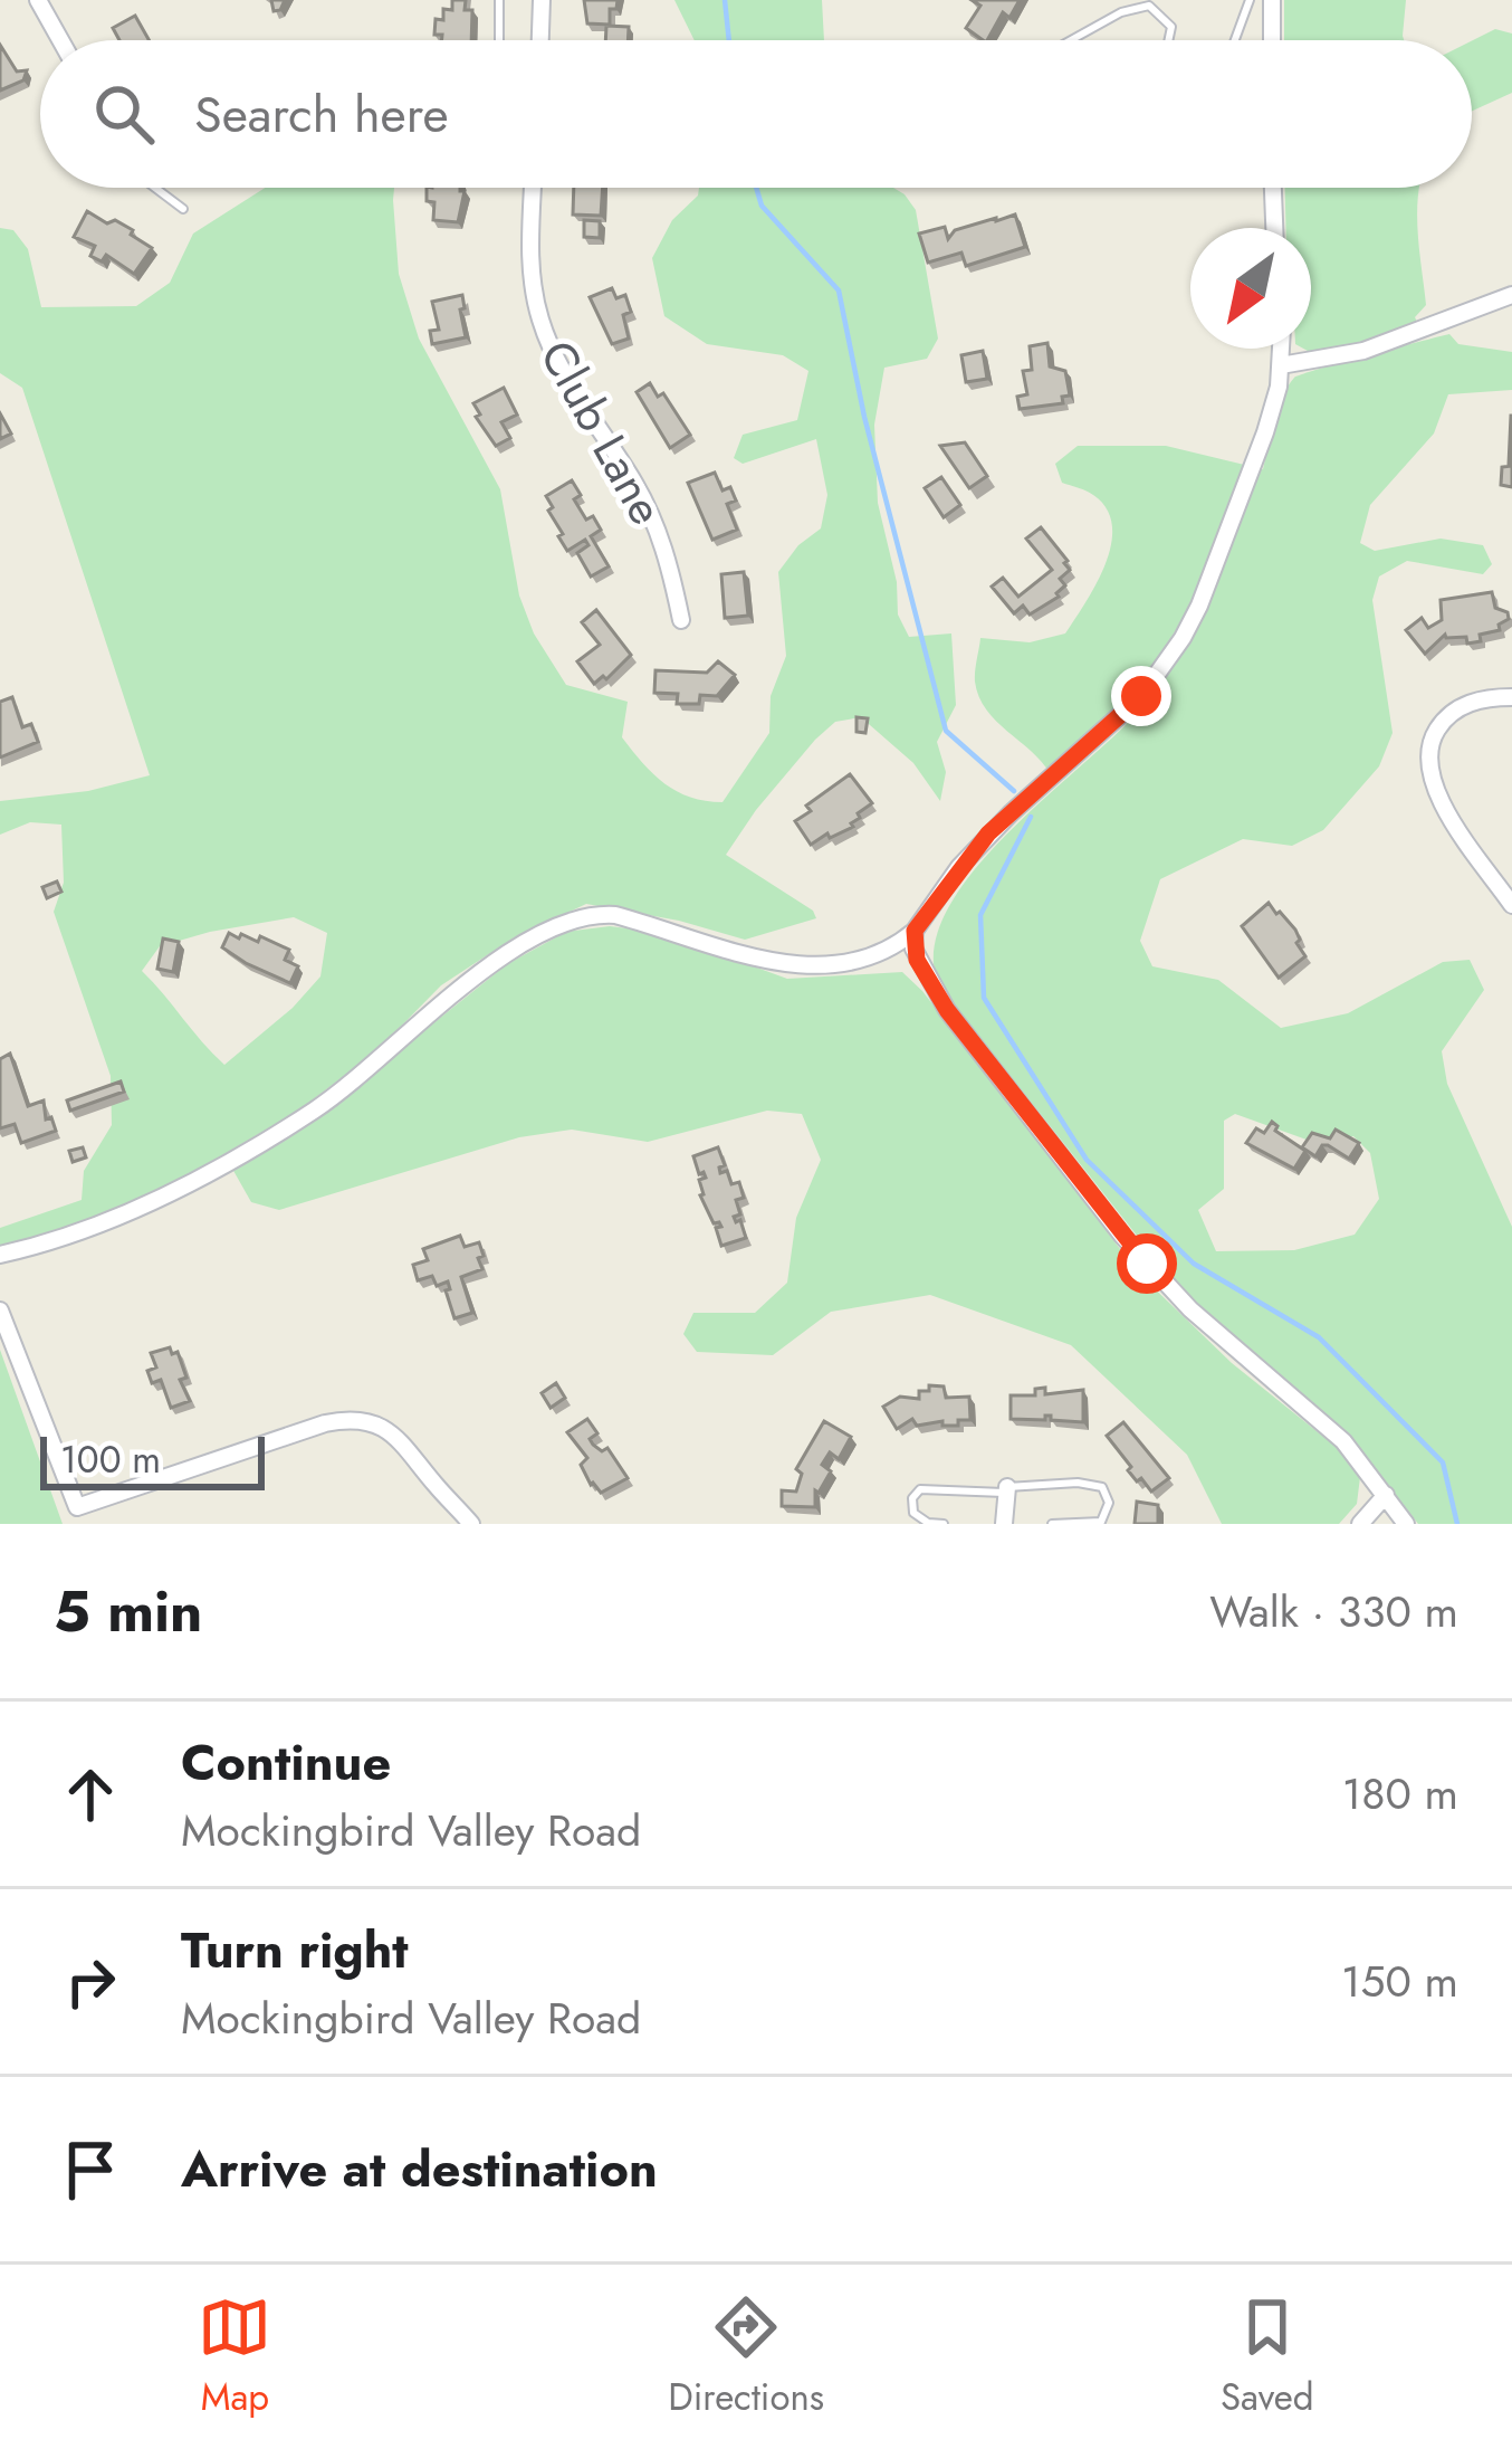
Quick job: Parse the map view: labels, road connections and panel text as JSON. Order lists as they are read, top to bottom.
{
  "streets": {
    "street": ["Club Lane"]
  },
  "scale_bar": "100 m",
  "north": "bottom left",
  "page": {
    "search": "Search here",
    "scale": "100 m",
    "heading": ["5 min", "Walk · 330 m"],
    "list": [
      ["Continue", "Mockingbird Valley Road", "180 m"],
      ["Turn right", "Mockingbird Valley Road", "150 m"],
      "Arrive at destination"
    ],
    "nav": ["Map", "Directions", "Saved"]
  }
}
